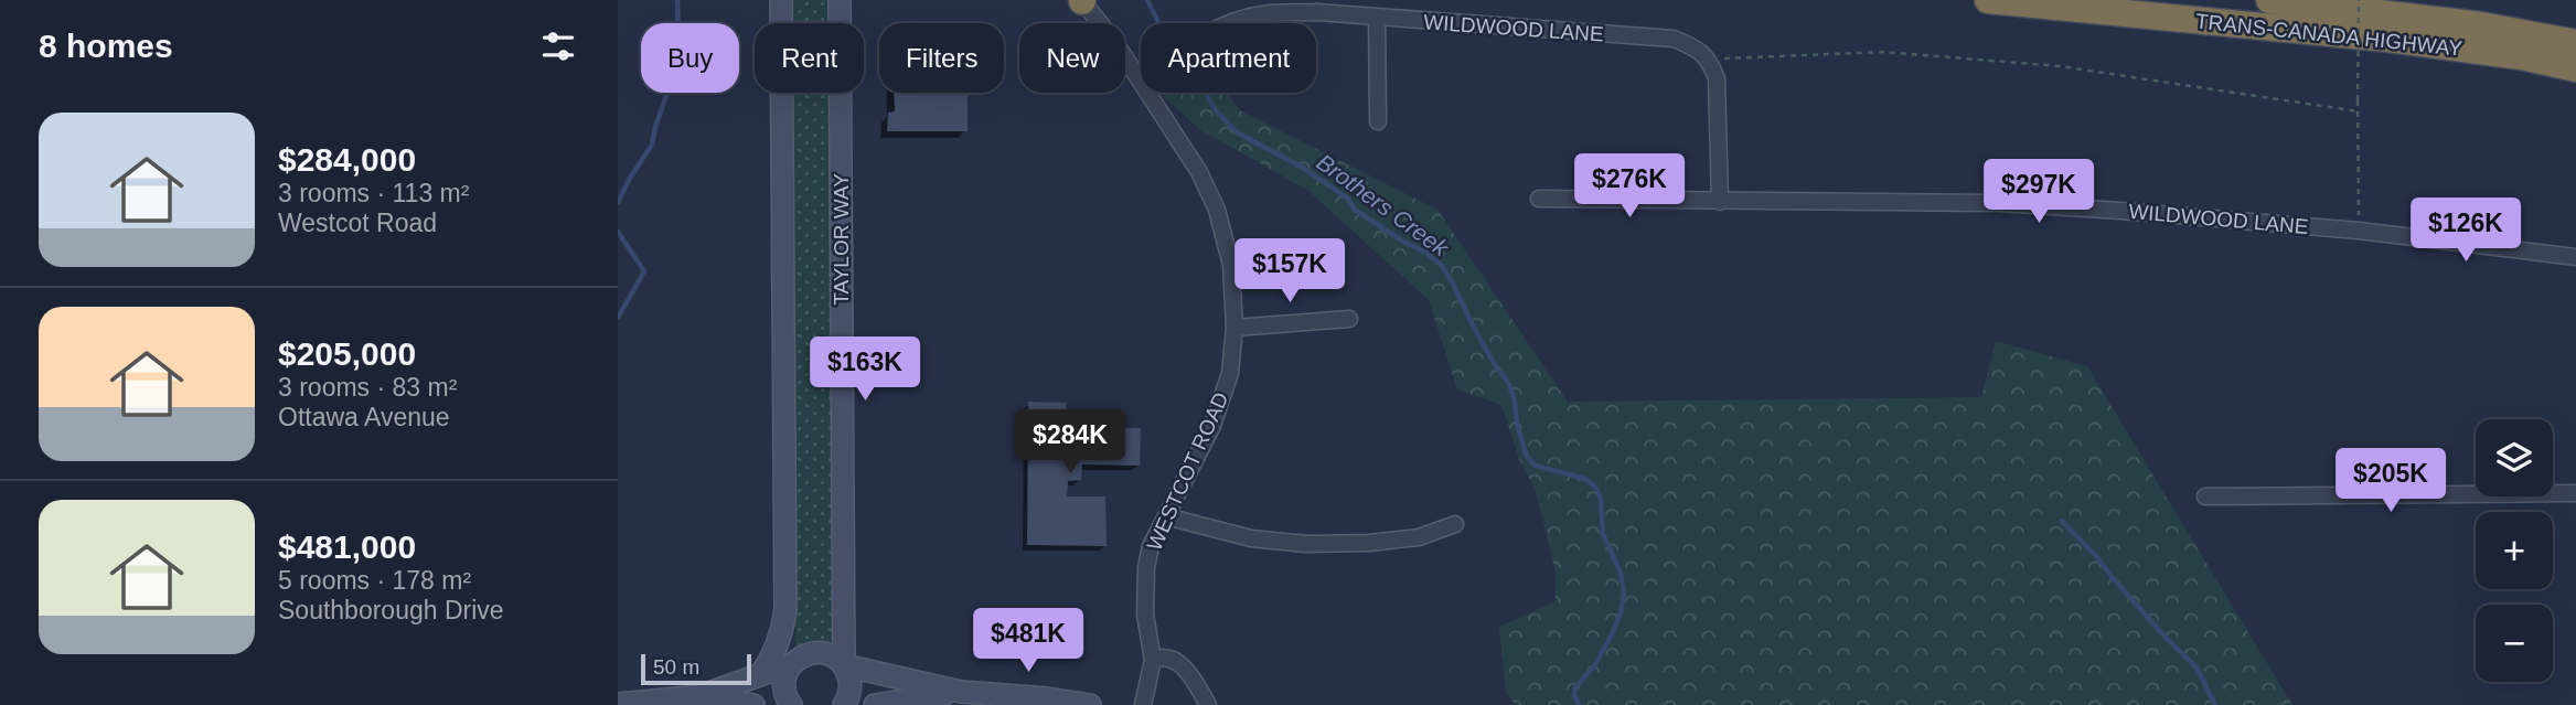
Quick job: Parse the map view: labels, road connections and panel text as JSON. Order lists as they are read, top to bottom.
{
  "streets": {
    "highway": ["TRANS-CANADA HIGHWAY"],
    "street": ["WILDWOOD LANE", "TAYLOR WAY", "WESTCOT ROAD"]
  },
  "water": ["Brothers Creek"],
  "scale_bar": "50 m",
  "page": {
    "heading": "8 homes",
    "chip": [
      "Buy",
      "Rent",
      "Filters",
      "New",
      "Apartment"
    ],
    "list": [
      {
        "name": "$284,000",
        "note": "3 rooms · 113 m² · Westcot Road"
      },
      {
        "name": "$205,000",
        "note": "3 rooms · 83 m² · Ottawa Avenue"
      },
      {
        "name": "$481,000",
        "note": "5 rooms · 178 m² · Southborough Drive"
      }
    ],
    "price": [
      "$276K",
      "$297K",
      "$126K",
      "$157K",
      "$163K",
      "$284K",
      "$205K",
      "$481K"
    ],
    "map_buttons": ["+", "−"],
    "scale": "50 m"
  }
}
